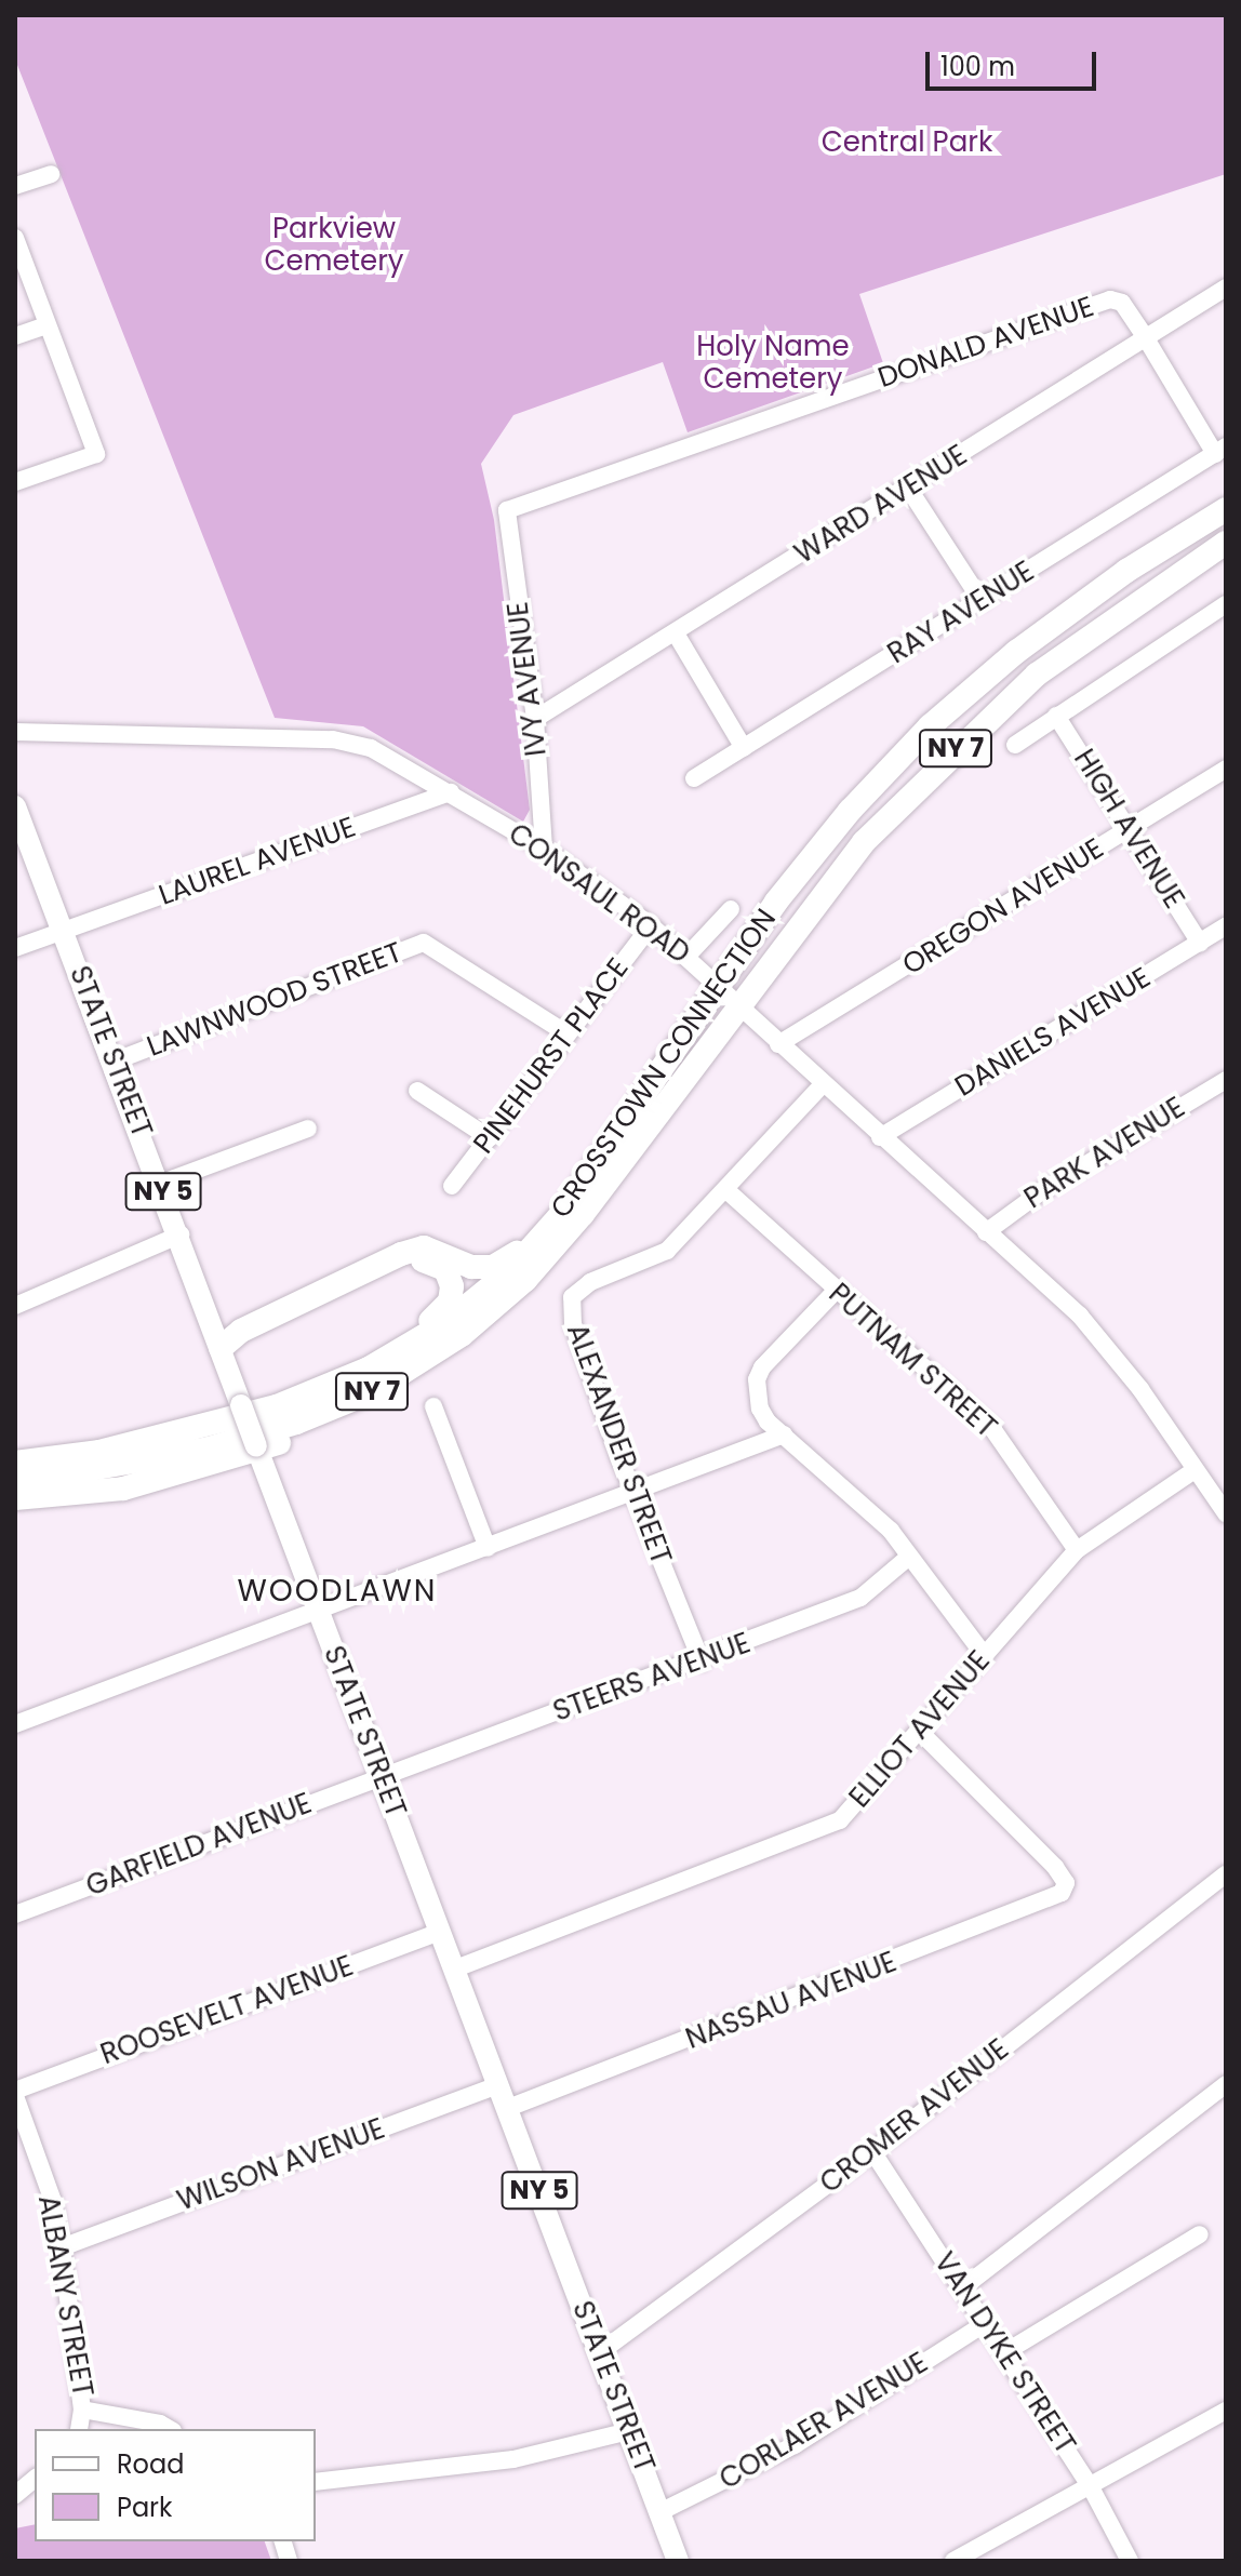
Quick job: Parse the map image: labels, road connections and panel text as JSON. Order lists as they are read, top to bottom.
{
  "streets": {
    "highway": ["NY 7", "CROSSTOWN CONNECTION"],
    "main road": ["STATE STREET", "NY 5"],
    "street": [
      "DONALD AVENUE",
      "WARD AVENUE",
      "RAY AVENUE",
      "IVY AVENUE",
      "HIGH AVENUE",
      "LAUREL AVENUE",
      "CONSAUL ROAD",
      "OREGON AVENUE",
      "LAWNWOOD STREET",
      "DANIELS AVENUE",
      "PINEHURST PLACE",
      "PARK AVENUE",
      "PUTNAM STREET",
      "ALEXANDER STREET",
      "STEERS AVENUE",
      "ELLIOT AVENUE",
      "GARFIELD AVENUE",
      "NASSAU AVENUE",
      "ROOSEVELT AVENUE",
      "CROMER AVENUE",
      "WILSON AVENUE",
      "ALBANY STREET",
      "VAN DYKE STREET",
      "CORLAER AVENUE"
    ]
  },
  "crossings": [
    ["DONALD AVENUE", "WARD AVENUE"],
    ["DONALD AVENUE", "IVY AVENUE"],
    ["WARD AVENUE", "IVY AVENUE"],
    ["IVY AVENUE", "CONSAUL ROAD"],
    ["HIGH AVENUE", "OREGON AVENUE"],
    ["HIGH AVENUE", "DANIELS AVENUE"],
    ["LAUREL AVENUE", "CONSAUL ROAD"],
    ["LAUREL AVENUE", "STATE STREET"],
    ["CONSAUL ROAD", "OREGON AVENUE"],
    ["CONSAUL ROAD", "DANIELS AVENUE"],
    ["CONSAUL ROAD", "PINEHURST PLACE"],
    ["CONSAUL ROAD", "CROSSTOWN CONNECTION"],
    ["CONSAUL ROAD", "PARK AVENUE"],
    ["CONSAUL ROAD", "ALEXANDER STREET"],
    ["CONSAUL ROAD", "ELLIOT AVENUE"],
    ["LAWNWOOD STREET", "STATE STREET"],
    ["LAWNWOOD STREET", "PINEHURST PLACE"],
    ["STATE STREET", "STEERS AVENUE"],
    ["STATE STREET", "ELLIOT AVENUE"],
    ["STATE STREET", "GARFIELD AVENUE"],
    ["STATE STREET", "NASSAU AVENUE"],
    ["STATE STREET", "ROOSEVELT AVENUE"],
    ["STATE STREET", "CROMER AVENUE"],
    ["STATE STREET", "WILSON AVENUE"],
    ["STATE STREET", "CORLAER AVENUE"],
    ["PUTNAM STREET", "ALEXANDER STREET"],
    ["PUTNAM STREET", "ELLIOT AVENUE"],
    ["ALEXANDER STREET", "STEERS AVENUE"],
    ["STEERS AVENUE", "GARFIELD AVENUE"],
    ["ELLIOT AVENUE", "NASSAU AVENUE"],
    ["ROOSEVELT AVENUE", "ALBANY STREET"],
    ["CROMER AVENUE", "VAN DYKE STREET"],
    ["WILSON AVENUE", "ALBANY STREET"],
    ["VAN DYKE STREET", "CORLAER AVENUE"]
  ],
  "districts": ["WOODLAWN"],
  "parks": ["Central Park", "Parkview Cemetery", "Holy Name Cemetery"],
  "legend": ["Road", "Park"],
  "scale_bar": "100 m"
}
